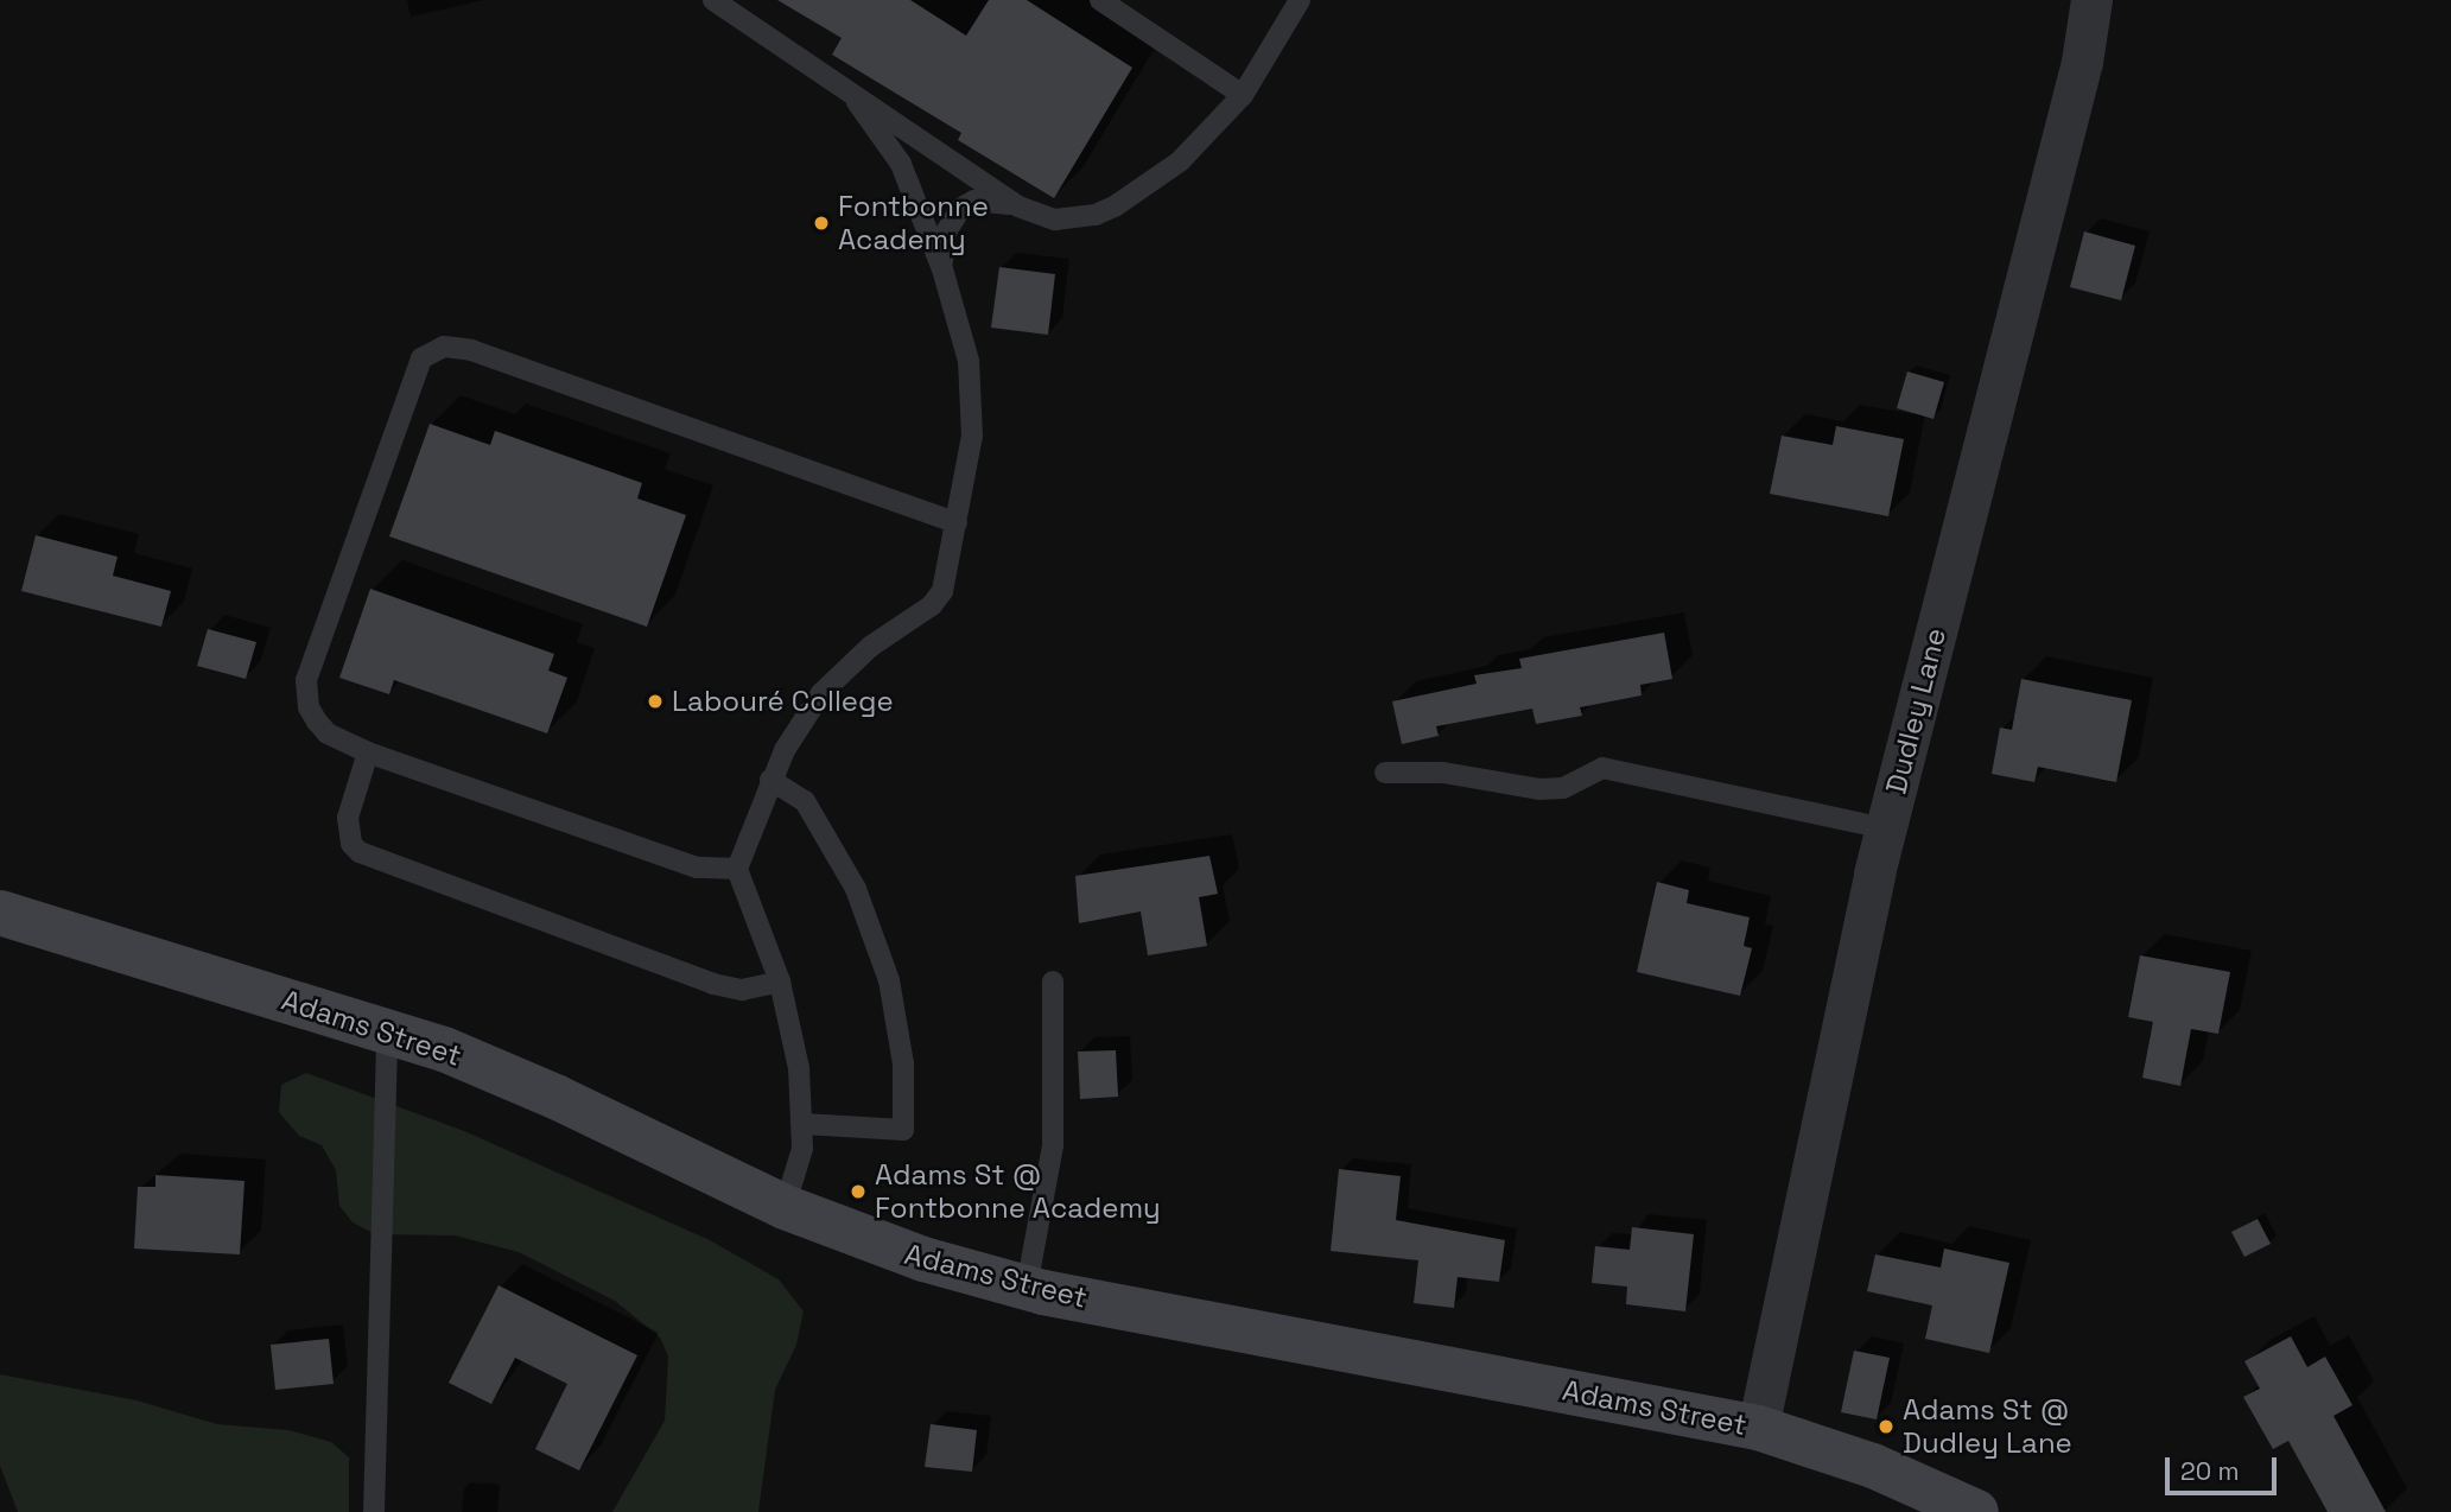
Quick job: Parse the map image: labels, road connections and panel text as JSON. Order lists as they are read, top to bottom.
{
  "streets": {
    "main road": ["Adams Street"],
    "street": ["Dudley Lane"]
  },
  "crossings": [
    ["Dudley Lane", "Adams Street"]
  ],
  "places": [
    "Fontbonne Academy",
    "Labouré College",
    "Adams St @ Fontbonne Academy",
    "Adams St @ Dudley Lane"
  ],
  "scale_bar": "20 m"
}
